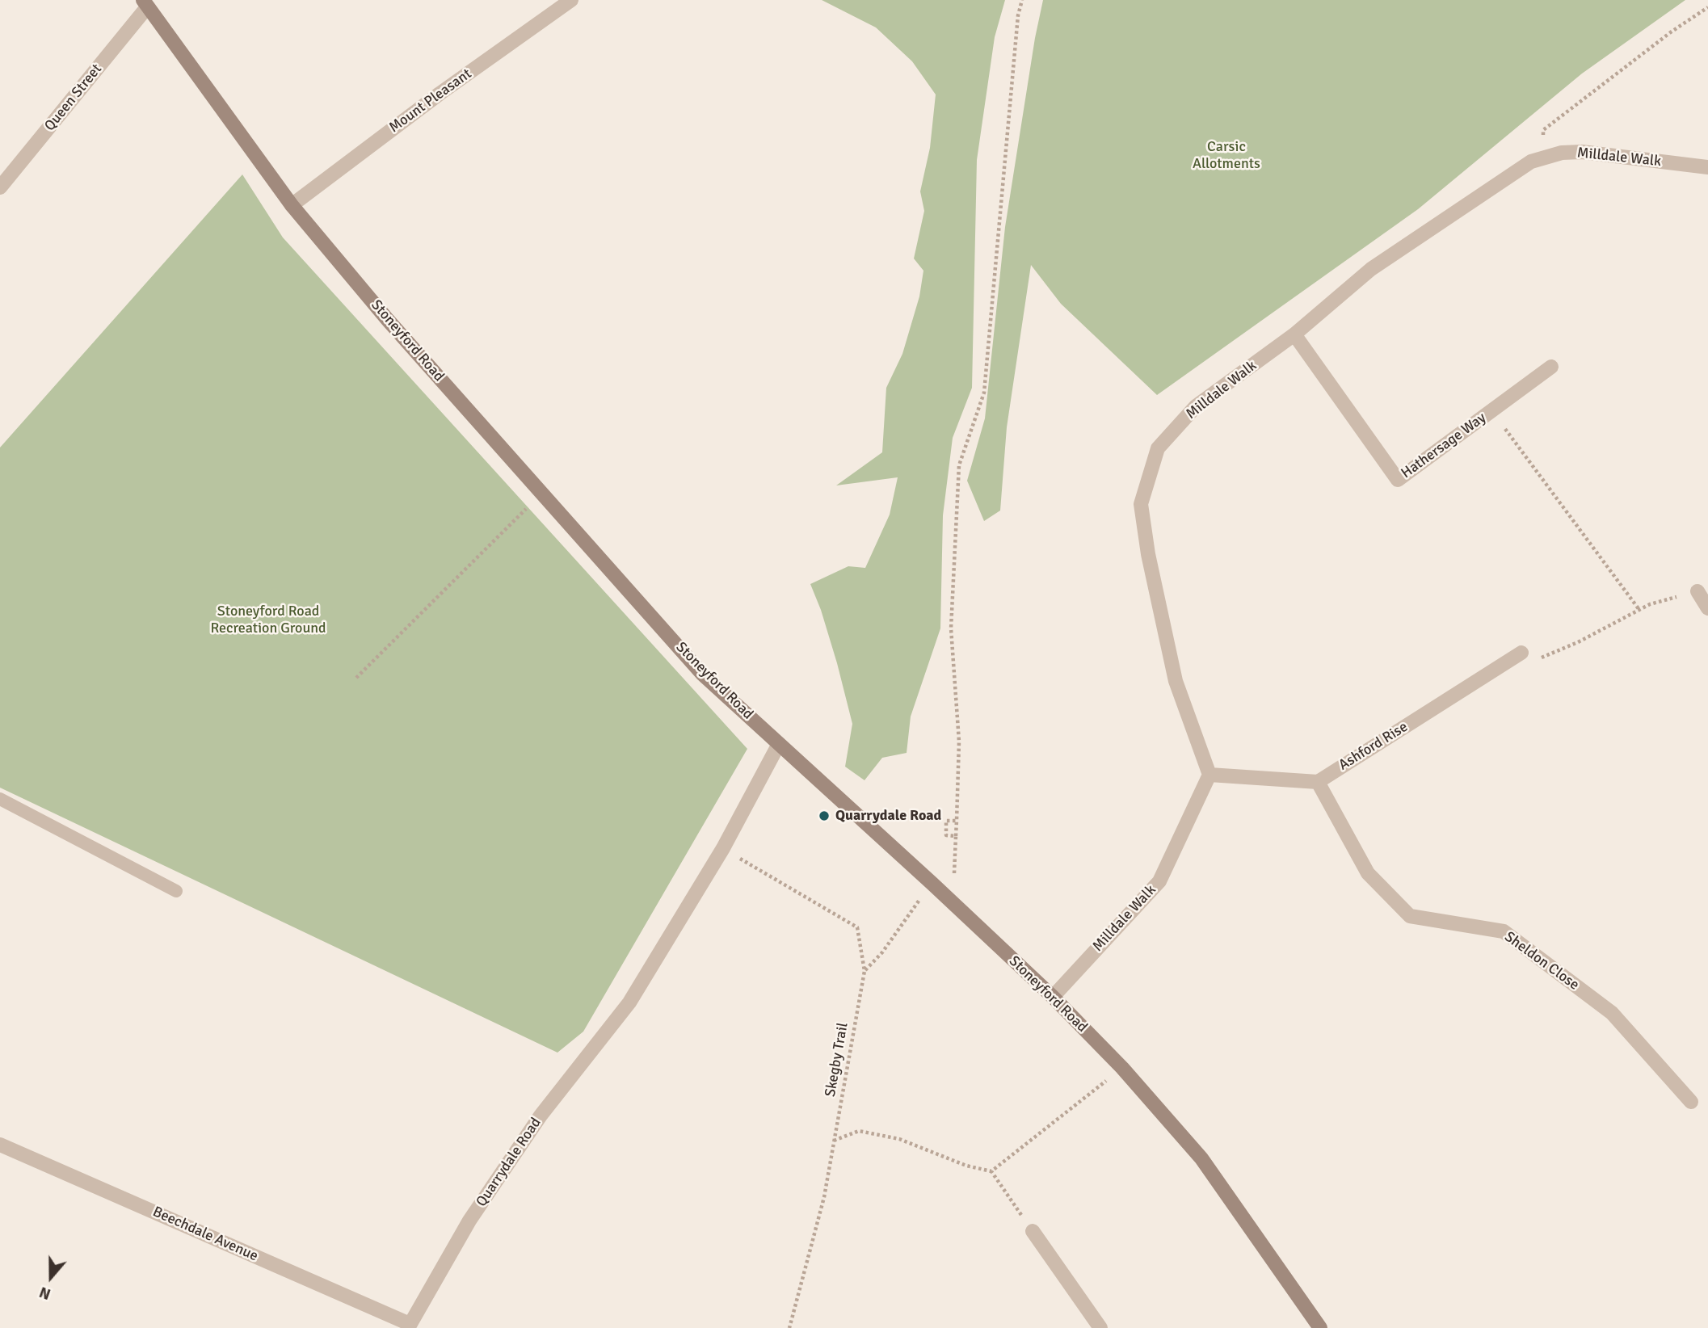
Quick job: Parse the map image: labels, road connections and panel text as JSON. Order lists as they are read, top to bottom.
{
  "streets": {
    "main road": ["Stoneyford Road"],
    "street": [
      "Queen Street",
      "Mount Pleasant",
      "Milldale Walk",
      "Hathersage Way",
      "Ashford Rise",
      "Sheldon Close",
      "Quarrydale Road",
      "Beechdale Avenue"
    ],
    "path": ["Skegby Trail"]
  },
  "crossings": [
    ["Queen Street", "Stoneyford Road"],
    ["Mount Pleasant", "Stoneyford Road"],
    ["Milldale Walk", "Stoneyford Road"],
    ["Milldale Walk", "Hathersage Way"],
    ["Stoneyford Road", "Quarrydale Road"],
    ["Ashford Rise", "Sheldon Close"],
    ["Quarrydale Road", "Beechdale Avenue"]
  ],
  "parks": ["Carsic Allotments", "Stoneyford Road Recreation Ground"],
  "places": ["Quarrydale Road"],
  "north": "bottom"
}
